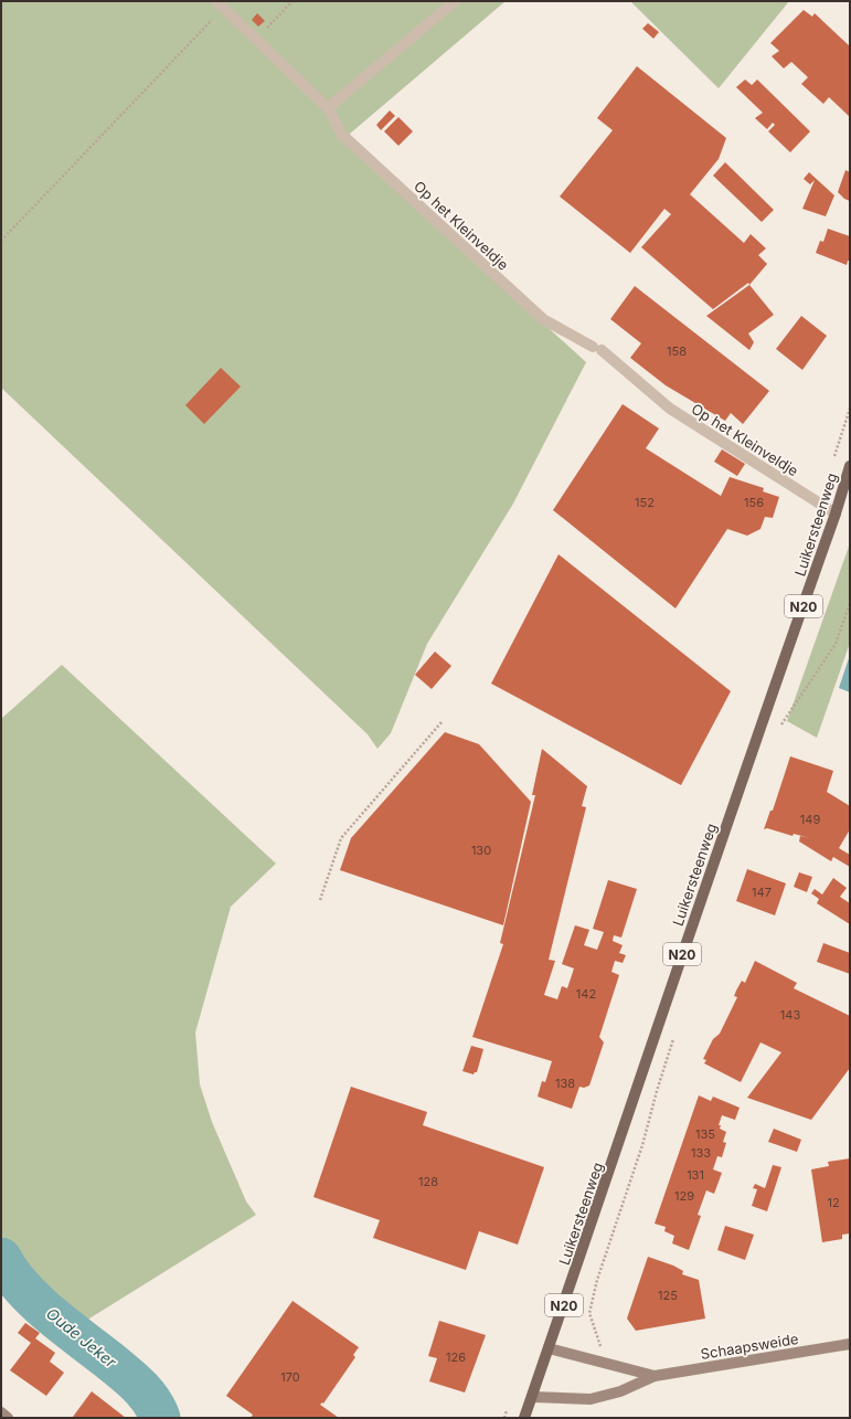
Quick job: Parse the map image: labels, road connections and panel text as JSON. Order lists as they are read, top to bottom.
{
  "streets": {
    "main road": ["Luikersteenweg", "N20"],
    "street": ["Op het Kleinveldje", "Schaapsweide"]
  },
  "crossings": [
    ["Op het Kleinveldje", "Luikersteenweg"],
    ["Luikersteenweg", "Schaapsweide"]
  ],
  "water": ["Oude Jeker"],
  "house_numbers": [
    "158",
    "152",
    "156",
    "149",
    "130",
    "147",
    "142",
    "143",
    "138",
    "135",
    "133",
    "131",
    "128",
    "129",
    "12",
    "125",
    "126",
    "170"
  ]
}
